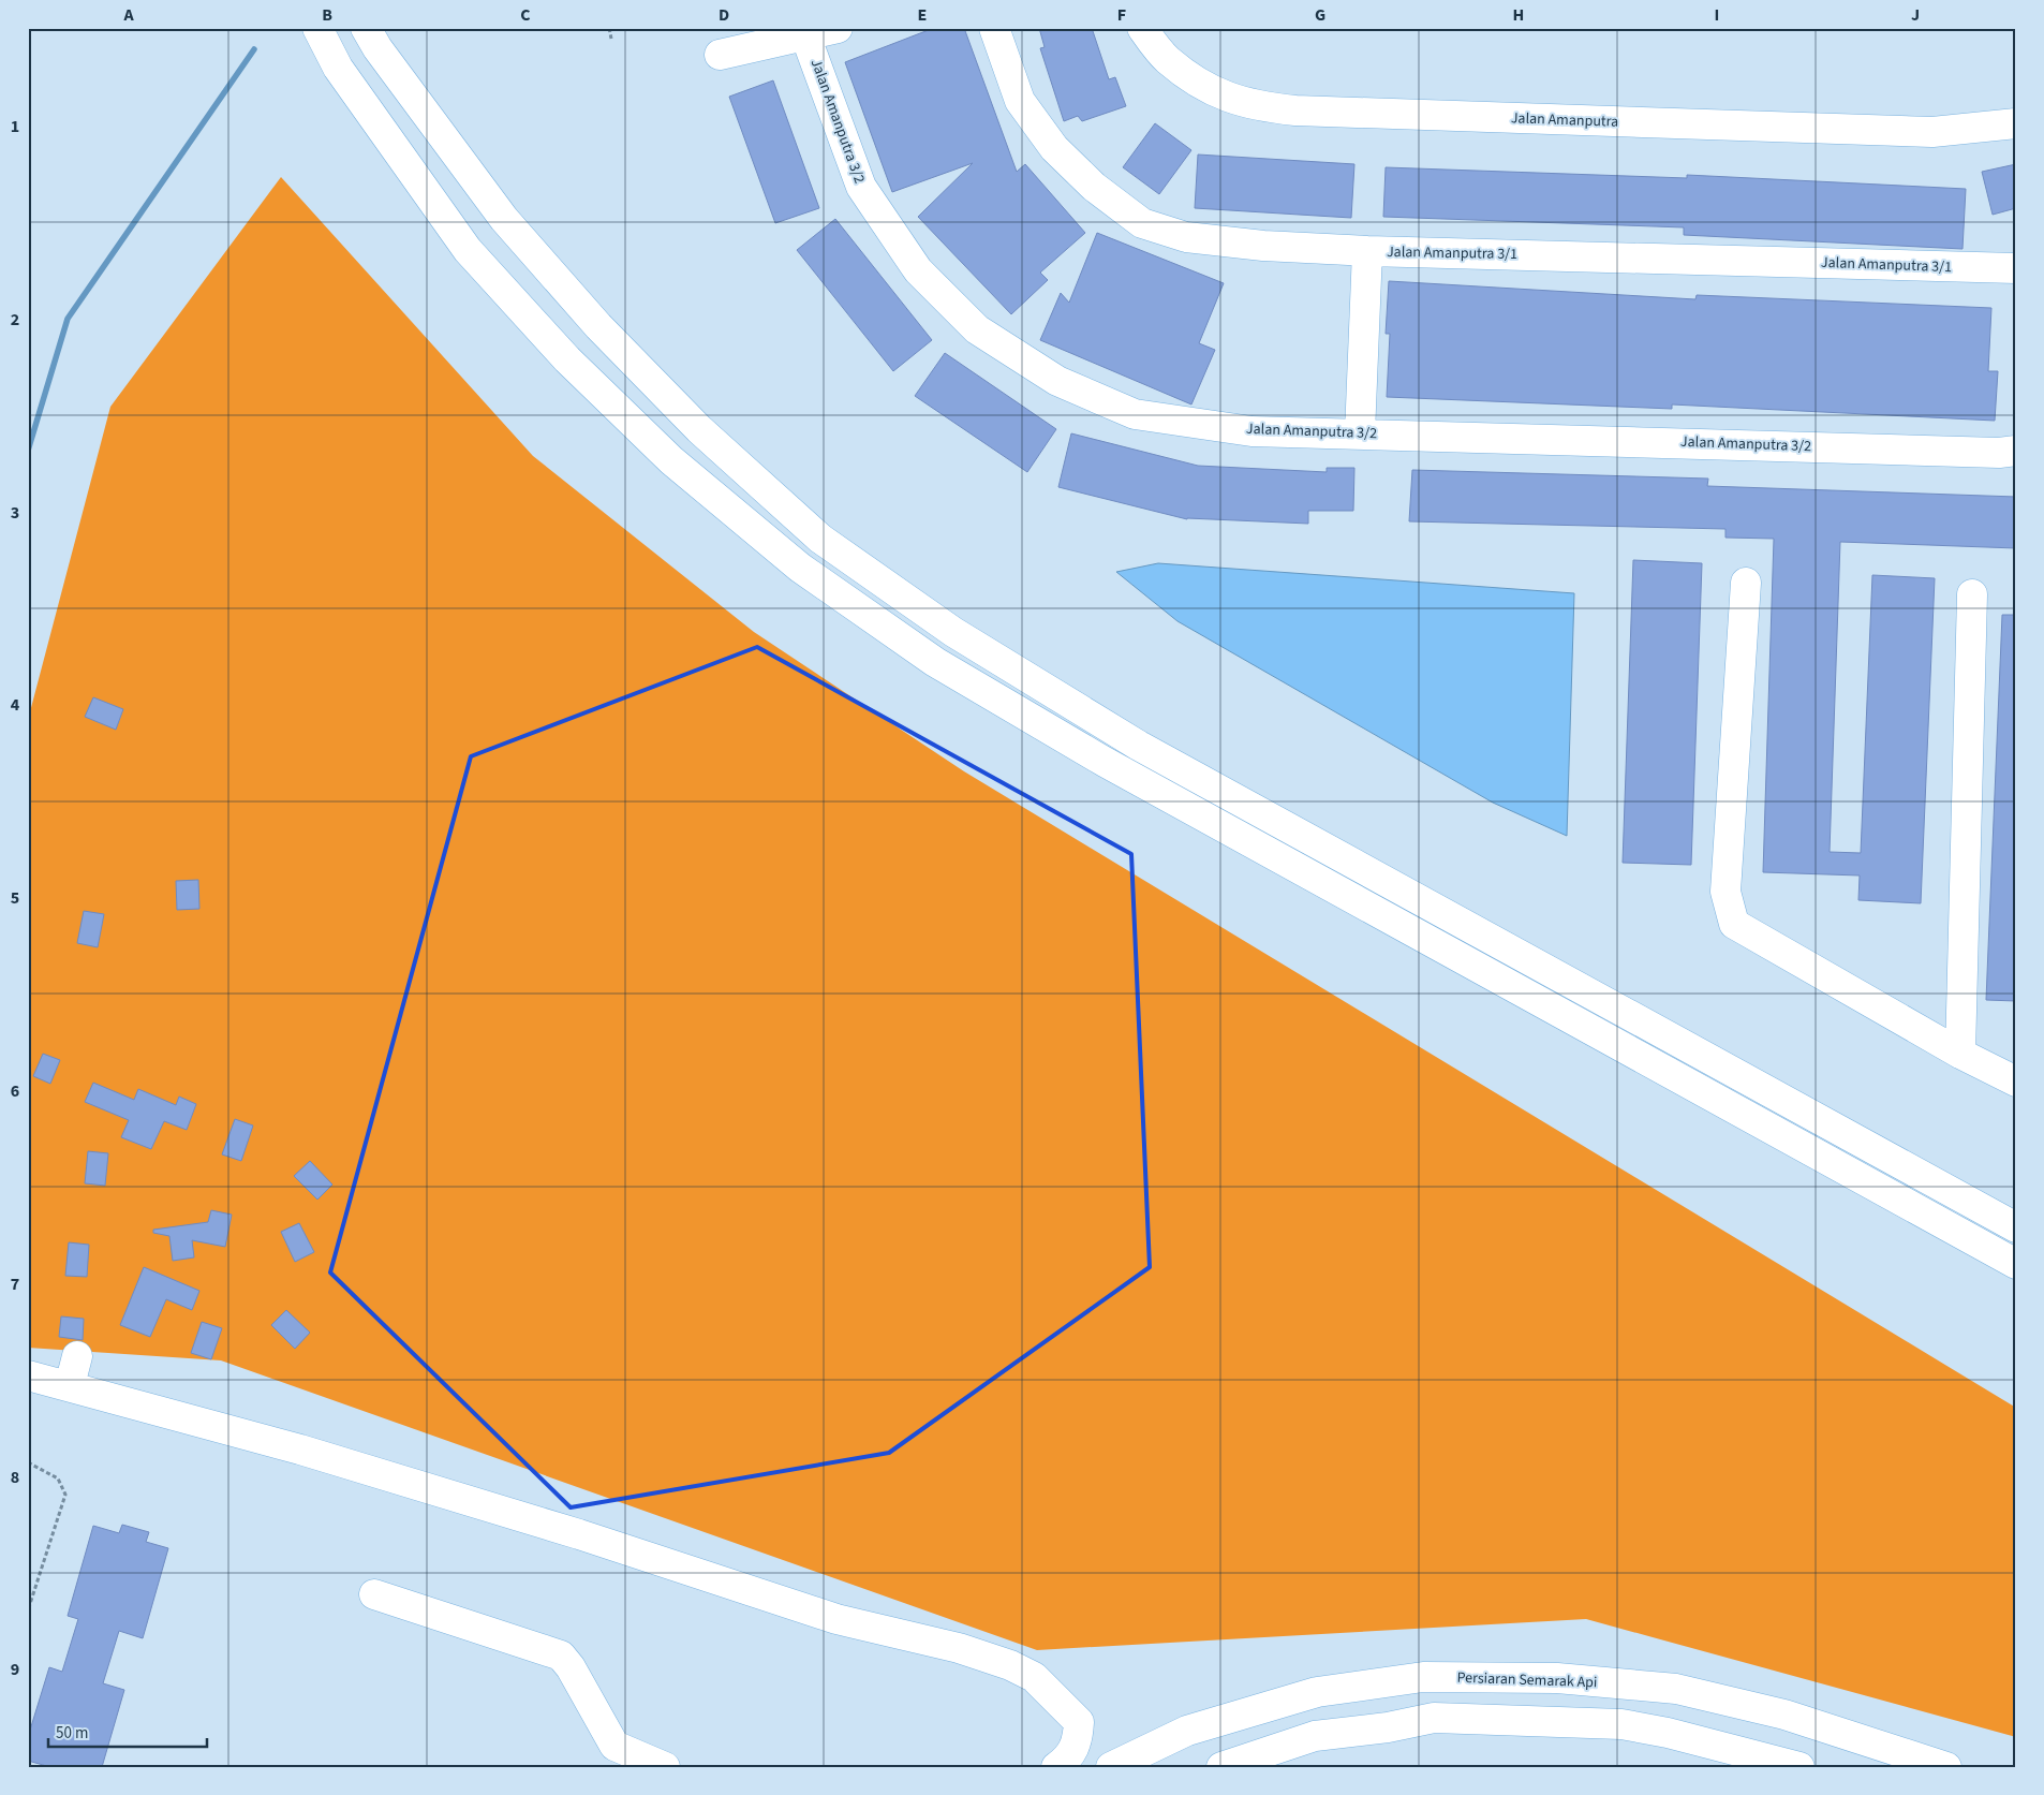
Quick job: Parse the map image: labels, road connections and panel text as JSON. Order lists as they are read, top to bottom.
{
  "streets": {
    "main road": [
      "Jalan Amanputra",
      "Jalan Amanputra 3/2",
      "Jalan Amanputra 3/1",
      "Persiaran Semarak Api"
    ]
  },
  "scale_bar": "50 m",
  "grid": {
    "columns": [
      "A",
      "B",
      "C",
      "D",
      "E",
      "F",
      "G",
      "H",
      "I",
      "J"
    ],
    "rows": [
      "1",
      "2",
      "3",
      "4",
      "5",
      "6",
      "7",
      "8",
      "9"
    ]
  }
}
